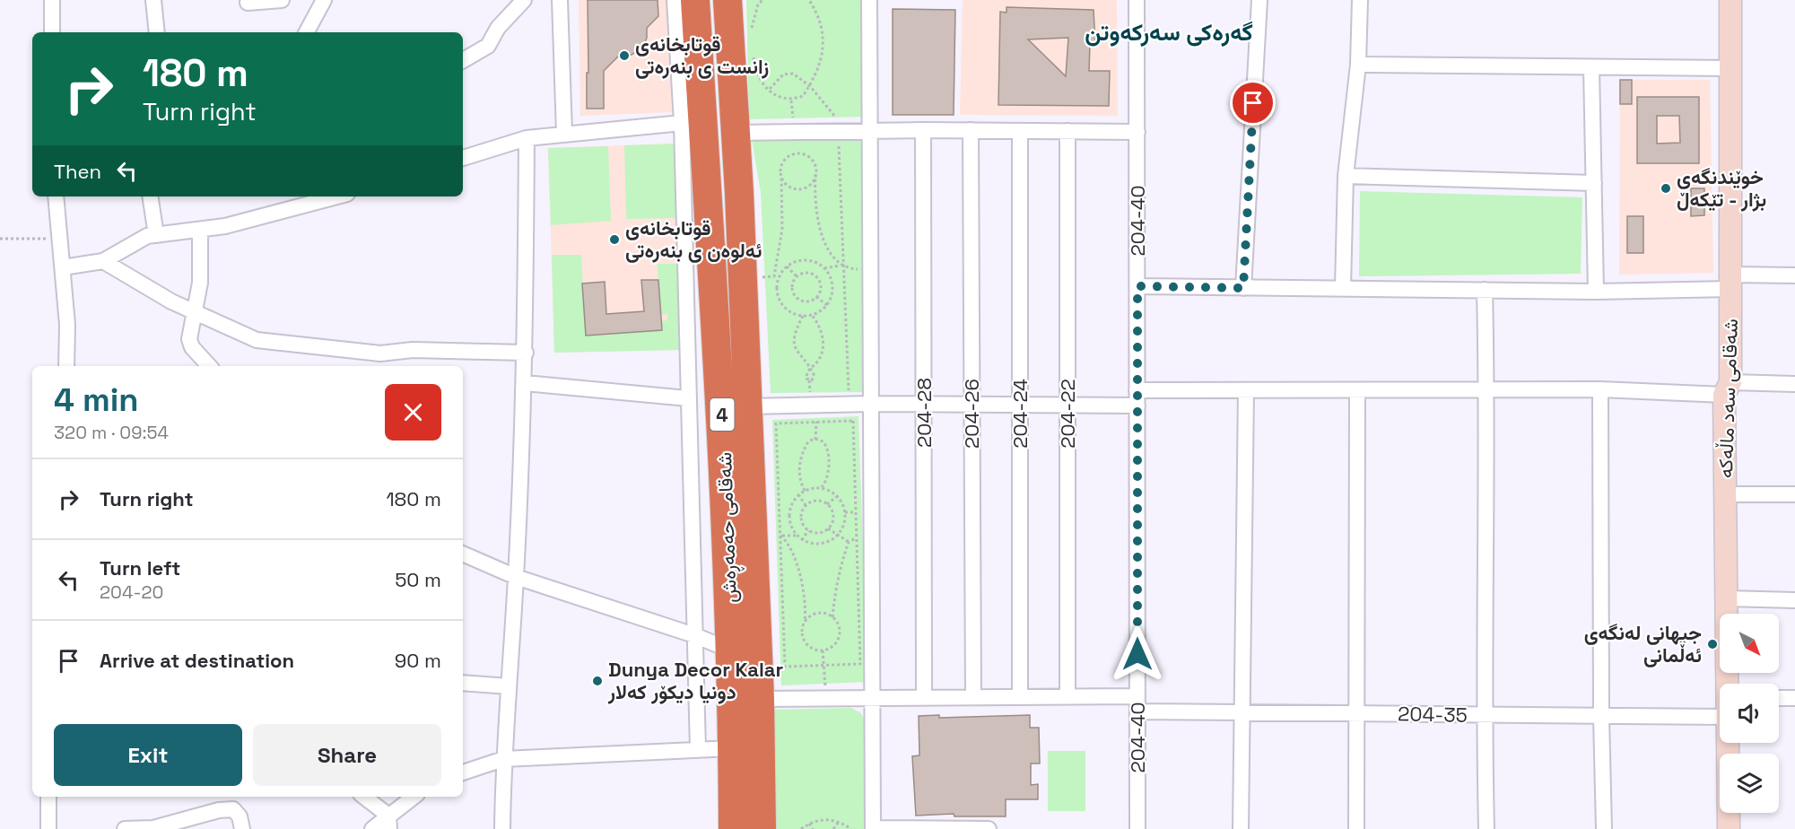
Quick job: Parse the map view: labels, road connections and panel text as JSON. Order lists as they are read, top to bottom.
{
  "streets": {
    "highway": ["4", "شەقامی حەمەڕەش"],
    "street": [
      "204-40",
      "شەقامی سەد ماڵەکە",
      "204-28",
      "204-26",
      "204-24",
      "204-22",
      "204-35"
    ]
  },
  "crossings": [
    ["204-40", "204-35"]
  ],
  "districts": ["گەرەکی سەرکەوتن"],
  "places": [
    "قوتابخانەی زانست ی بنەرەتی",
    "خوێندنگەی بژار - تێکەڵ",
    "قوتابخانەی ئەلوەن ی بنەرەتی",
    "جیهانی لەنگەی ئەڵمانی",
    "Dunya Decor Kalar دونیا دیکۆر کەلار"
  ],
  "north": "bottom right",
  "page": {
    "turn": ["180 m", "Turn right"],
    "then": "Then",
    "heading": ["4 min", "320 m · 09:54"],
    "list": [
      {
        "name": "Turn right",
        "value": "180 m"
      },
      {
        "name": "Turn left",
        "note": "204-20",
        "value": "50 m"
      },
      {
        "name": "Arrive at destination",
        "value": "90 m"
      }
    ],
    "buttons": ["Exit", "Share"]
  }
}
